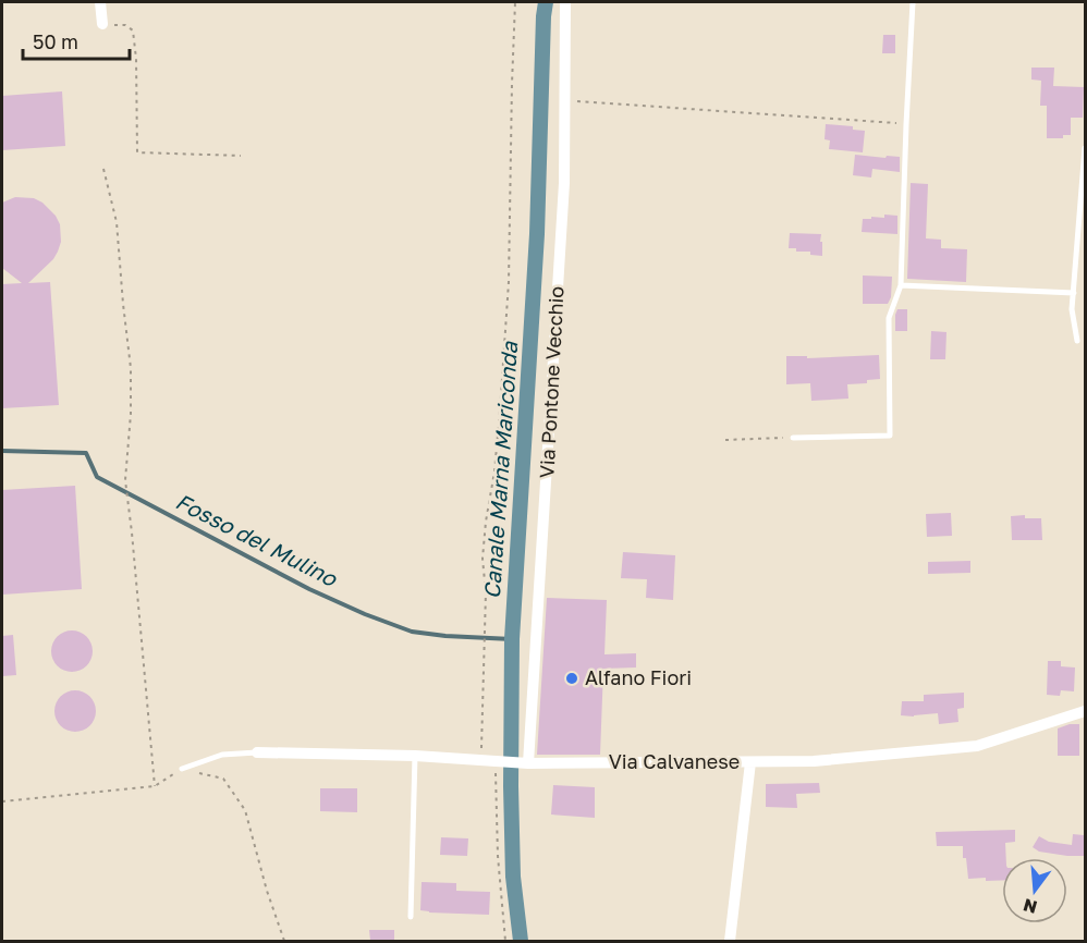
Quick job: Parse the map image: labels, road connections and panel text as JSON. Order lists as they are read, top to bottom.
{
  "streets": {
    "street": ["Via Pontone Vecchio", "Via Calvanese"]
  },
  "crossings": [
    ["Via Pontone Vecchio", "Via Calvanese"]
  ],
  "water": ["Canale Marna Mariconda", "Fosso del Mulino"],
  "places": ["Alfano Fiori"],
  "scale_bar": "50 m",
  "north": "bottom"
}
